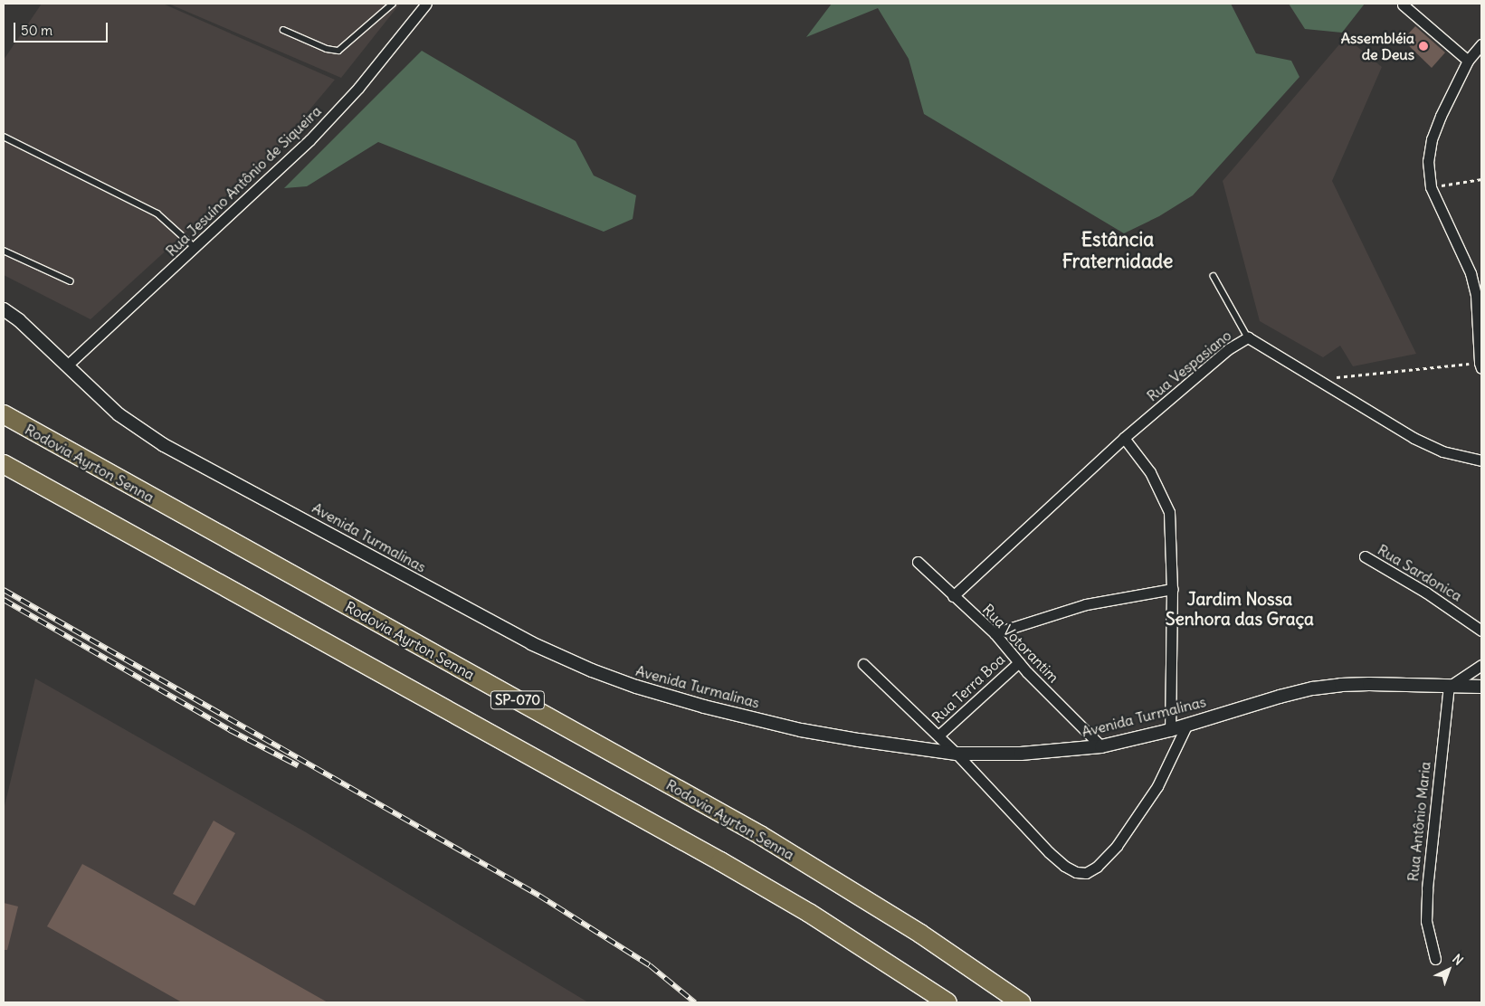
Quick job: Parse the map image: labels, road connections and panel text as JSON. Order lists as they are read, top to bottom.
{
  "streets": {
    "highway": ["Rodovia Ayrton Senna", "SP-070"],
    "street": [
      "Rua Jesuíno Antônio de Siqueira",
      "Rua Vespasiano",
      "Avenida Turmalinas",
      "Rua Sardonica",
      "Rua Votorantim",
      "Rua Terra Boa",
      "Rua Antônio Maria"
    ]
  },
  "crossings": [
    ["Rua Jesuíno Antônio de Siqueira", "Avenida Turmalinas"],
    ["Rua Vespasiano", "Rua Votorantim"],
    ["Avenida Turmalinas", "Rua Votorantim"],
    ["Avenida Turmalinas", "Rua Antônio Maria"],
    ["Rua Votorantim", "Rua Terra Boa"]
  ],
  "districts": ["Estância Fraternidade", "Jardim Nossa Senhora das Graça"],
  "places": ["Assembléia de Deus"],
  "scale_bar": "50 m",
  "north": "top right"
}
